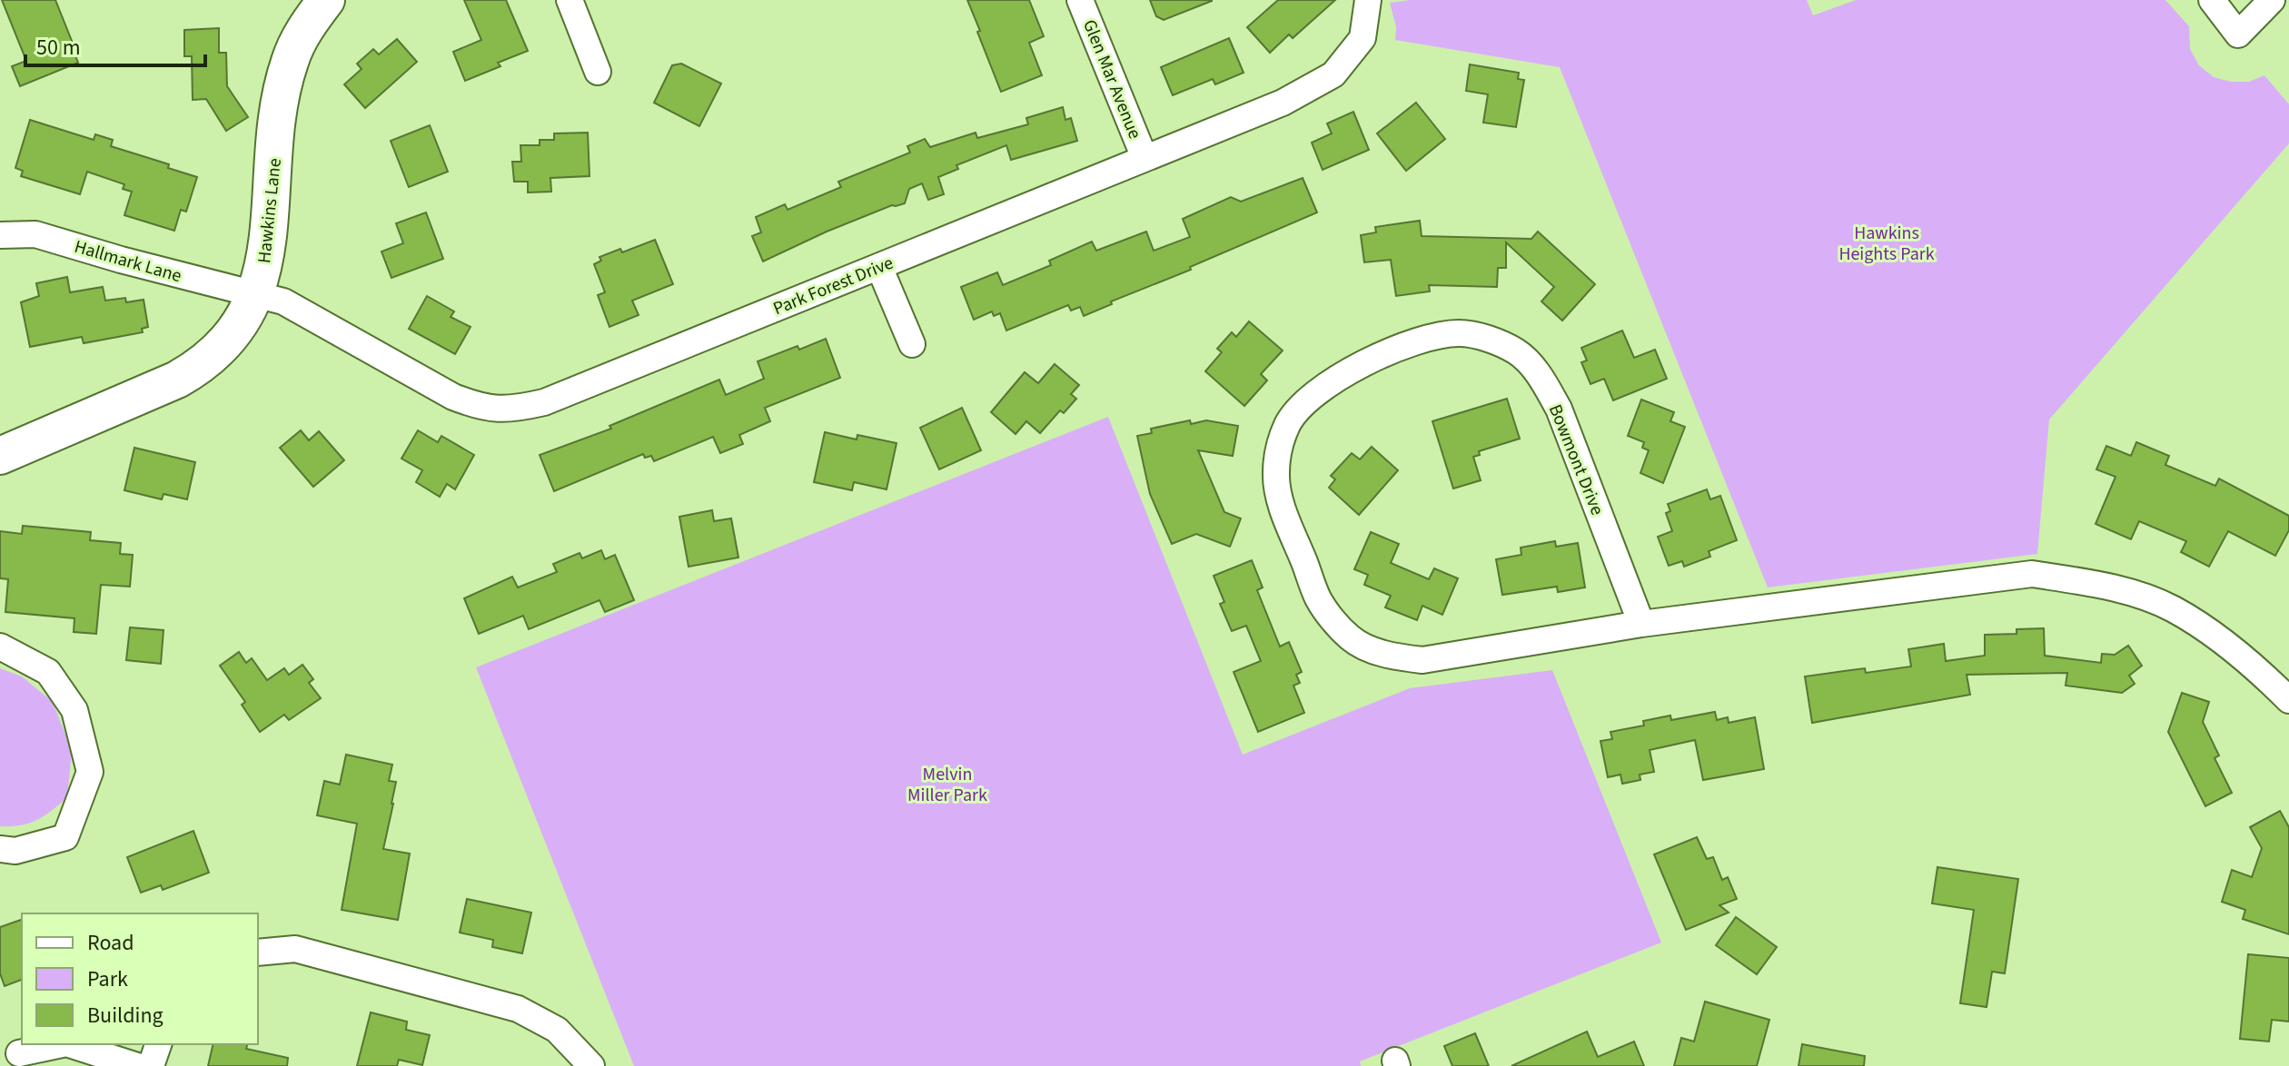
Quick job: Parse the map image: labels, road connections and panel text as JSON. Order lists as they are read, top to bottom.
{
  "streets": {
    "street": [
      "Glen Mar Avenue",
      "Hawkins Lane",
      "Hallmark Lane",
      "Park Forest Drive",
      "Bowmont Drive"
    ]
  },
  "crossings": [
    ["Glen Mar Avenue", "Park Forest Drive"],
    ["Hawkins Lane", "Hallmark Lane"],
    ["Hawkins Lane", "Park Forest Drive"],
    ["Hallmark Lane", "Park Forest Drive"]
  ],
  "parks": ["Hawkins Heights Park", "Melvin Miller Park"],
  "legend": ["Road", "Park", "Building"],
  "scale_bar": "50 m"
}
